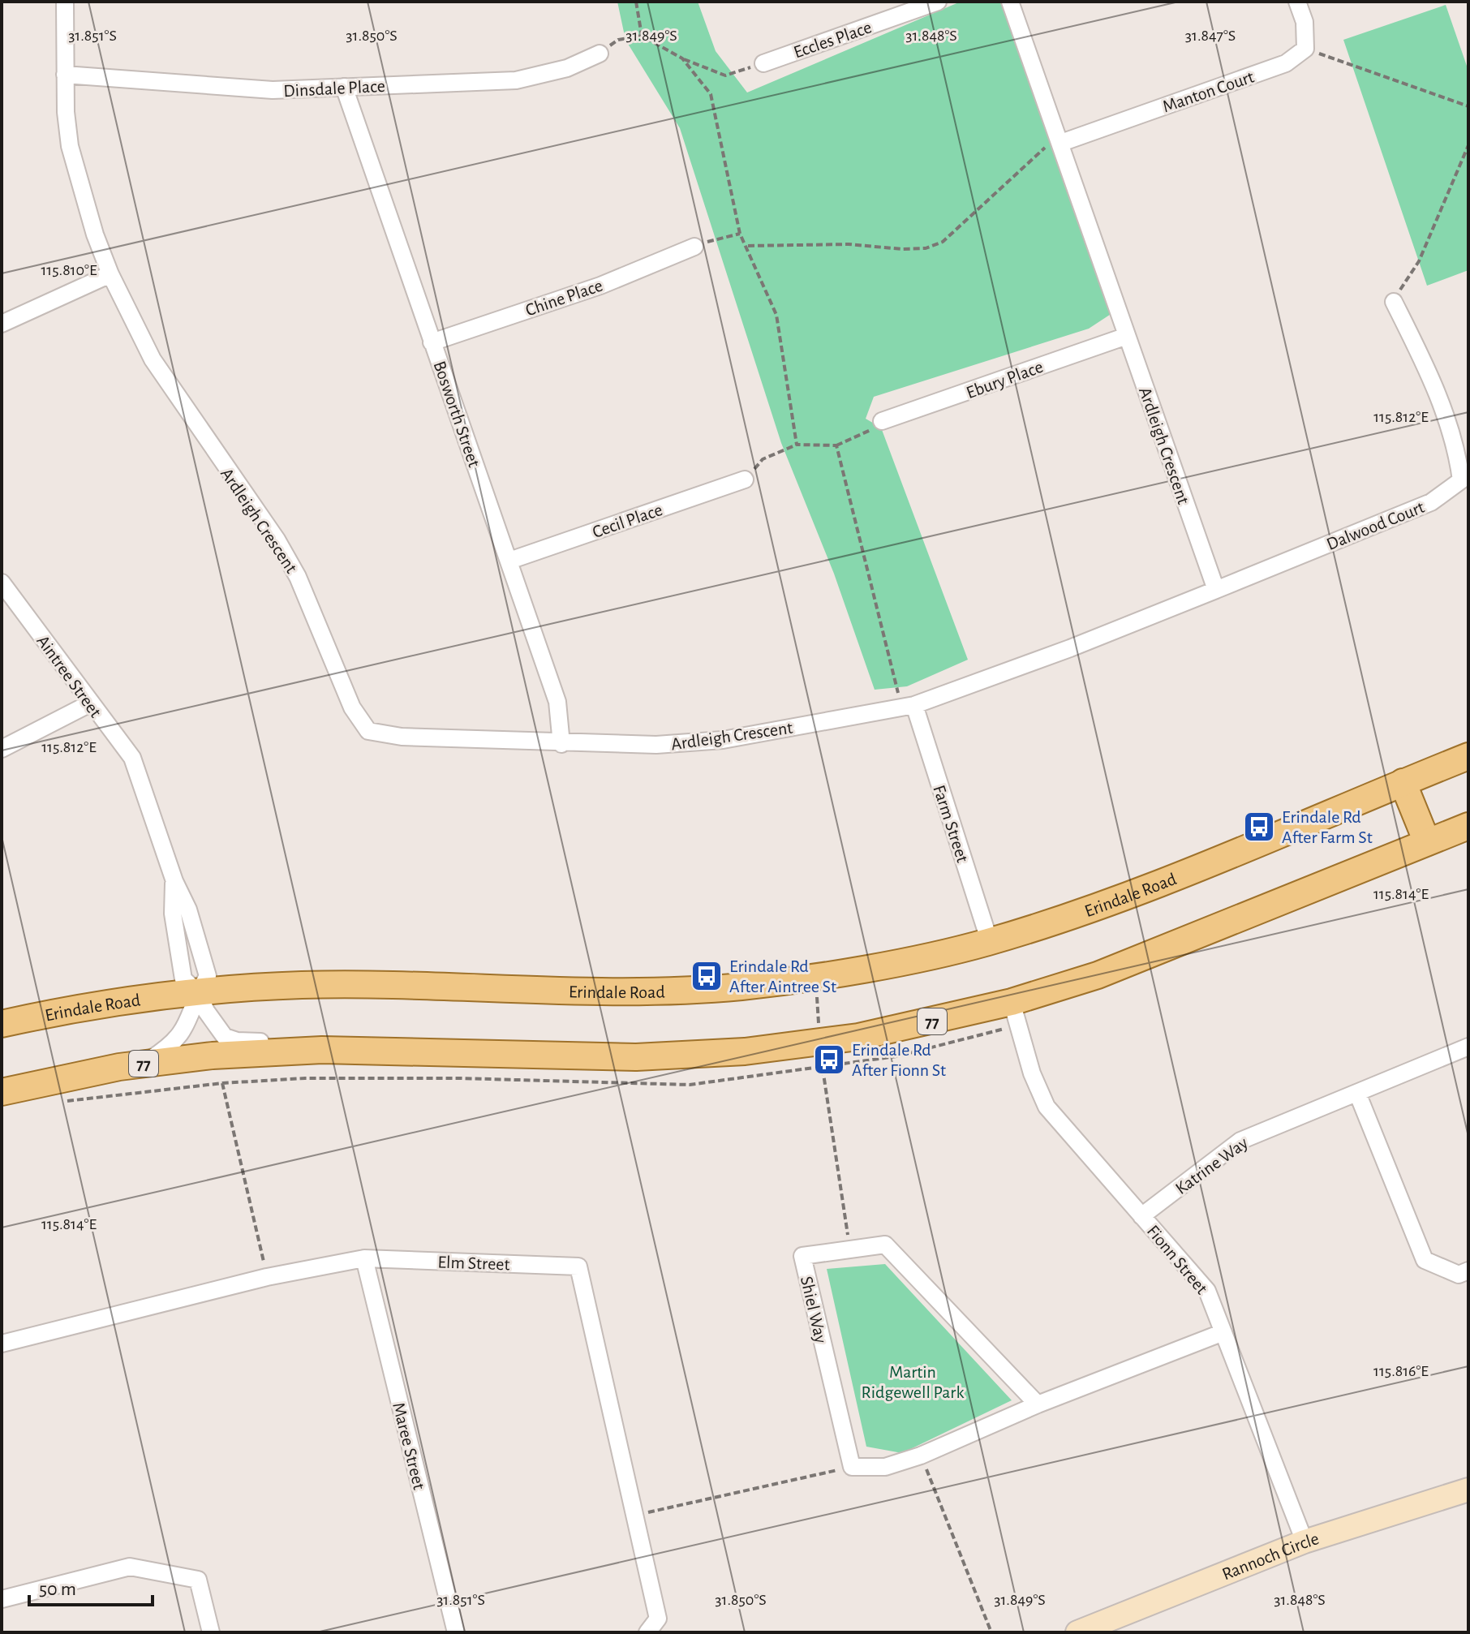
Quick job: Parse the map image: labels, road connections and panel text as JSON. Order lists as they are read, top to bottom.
{
  "streets": {
    "main road": ["Erindale Road", "77"],
    "street": [
      "Eccles Place",
      "Dinsdale Place",
      "Manton Court",
      "Chine Place",
      "Ebury Place",
      "Bosworth Street",
      "Ardleigh Crescent",
      "Cecil Place",
      "Dalwood Court",
      "Aintree Street",
      "Farm Street",
      "Katrine Way",
      "Fionn Street",
      "Elm Street",
      "Shiel Way",
      "Maree Street",
      "Rannoch Circle"
    ]
  },
  "crossings": [
    ["Dinsdale Place", "Bosworth Street"],
    ["Dinsdale Place", "Ardleigh Crescent"],
    ["Manton Court", "Ardleigh Crescent"],
    ["Chine Place", "Bosworth Street"],
    ["Ebury Place", "Ardleigh Crescent"],
    ["Bosworth Street", "Ardleigh Crescent"],
    ["Bosworth Street", "Cecil Place"],
    ["Ardleigh Crescent", "Dalwood Court"],
    ["Ardleigh Crescent", "Farm Street"],
    ["Aintree Street", "Erindale Road"],
    ["Aintree Street", "77"],
    ["Farm Street", "Erindale Road"],
    ["77", "Fionn Street"],
    ["Katrine Way", "Fionn Street"],
    ["Fionn Street", "Rannoch Circle"],
    ["Elm Street", "Maree Street"]
  ],
  "parks": ["Martin Ridgewell Park"],
  "places": {
    "bus stop": ["Erindale Rd After Farm St", "Erindale Rd After Aintree St", "Erindale Rd After Fionn St"]
  },
  "scale_bar": "50 m",
  "coordinates": [
    "31.851°S",
    "31.850°S",
    "31.849°S",
    "31.848°S",
    "31.847°S",
    "115.810°E",
    "115.812°E",
    "115.814°E",
    "115.816°E"
  ]
}
